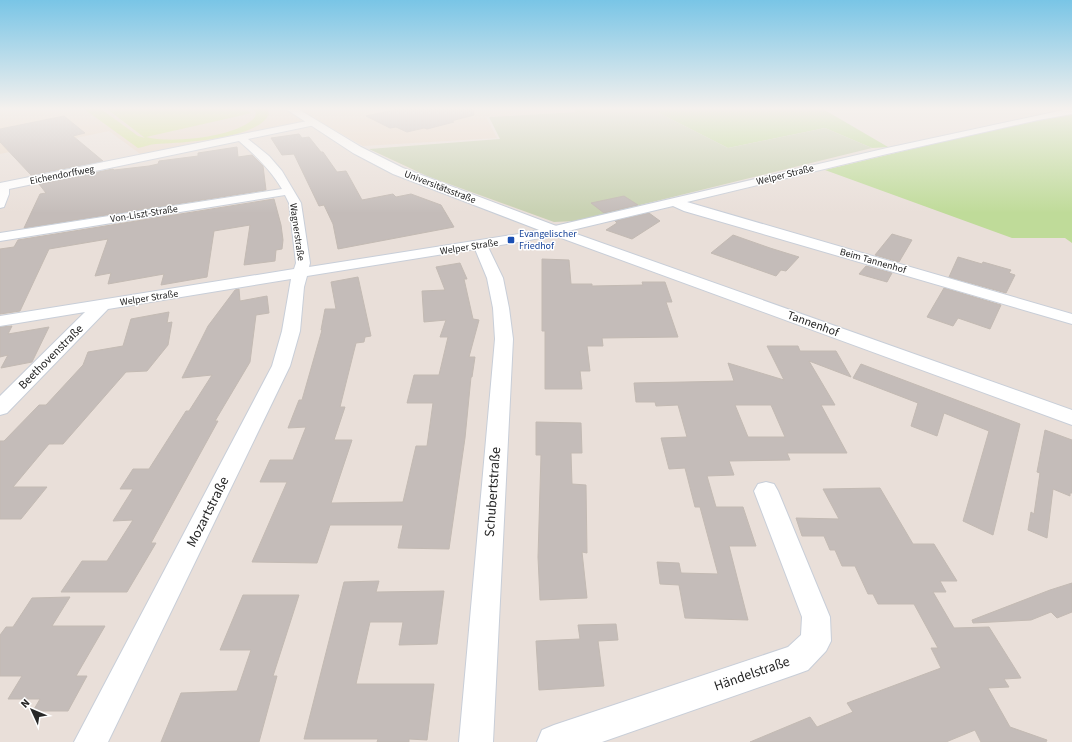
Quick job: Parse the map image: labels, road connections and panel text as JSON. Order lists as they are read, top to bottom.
{
  "streets": {
    "street": [
      "Eichendorffweg",
      "Welper Straße",
      "Universitätsstraße",
      "Von-Liszt-Straße",
      "Wagnerstraße",
      "Beim Tannenhof",
      "Tannenhof",
      "Beethovenstraße",
      "Schubertstraße",
      "Mozartstraße",
      "Händelstraße"
    ]
  },
  "crossings": [
    ["Welper Straße", "Universitätsstraße"],
    ["Welper Straße", "Wagnerstraße"],
    ["Welper Straße", "Beim Tannenhof"],
    ["Welper Straße", "Tannenhof"],
    ["Welper Straße", "Beethovenstraße"],
    ["Welper Straße", "Schubertstraße"],
    ["Welper Straße", "Mozartstraße"],
    ["Universitätsstraße", "Tannenhof"],
    ["Von-Liszt-Straße", "Wagnerstraße"],
    ["Wagnerstraße", "Mozartstraße"]
  ],
  "places": {
    "transit": ["Evangelischer Friedhof"]
  },
  "north": "top left"
}
